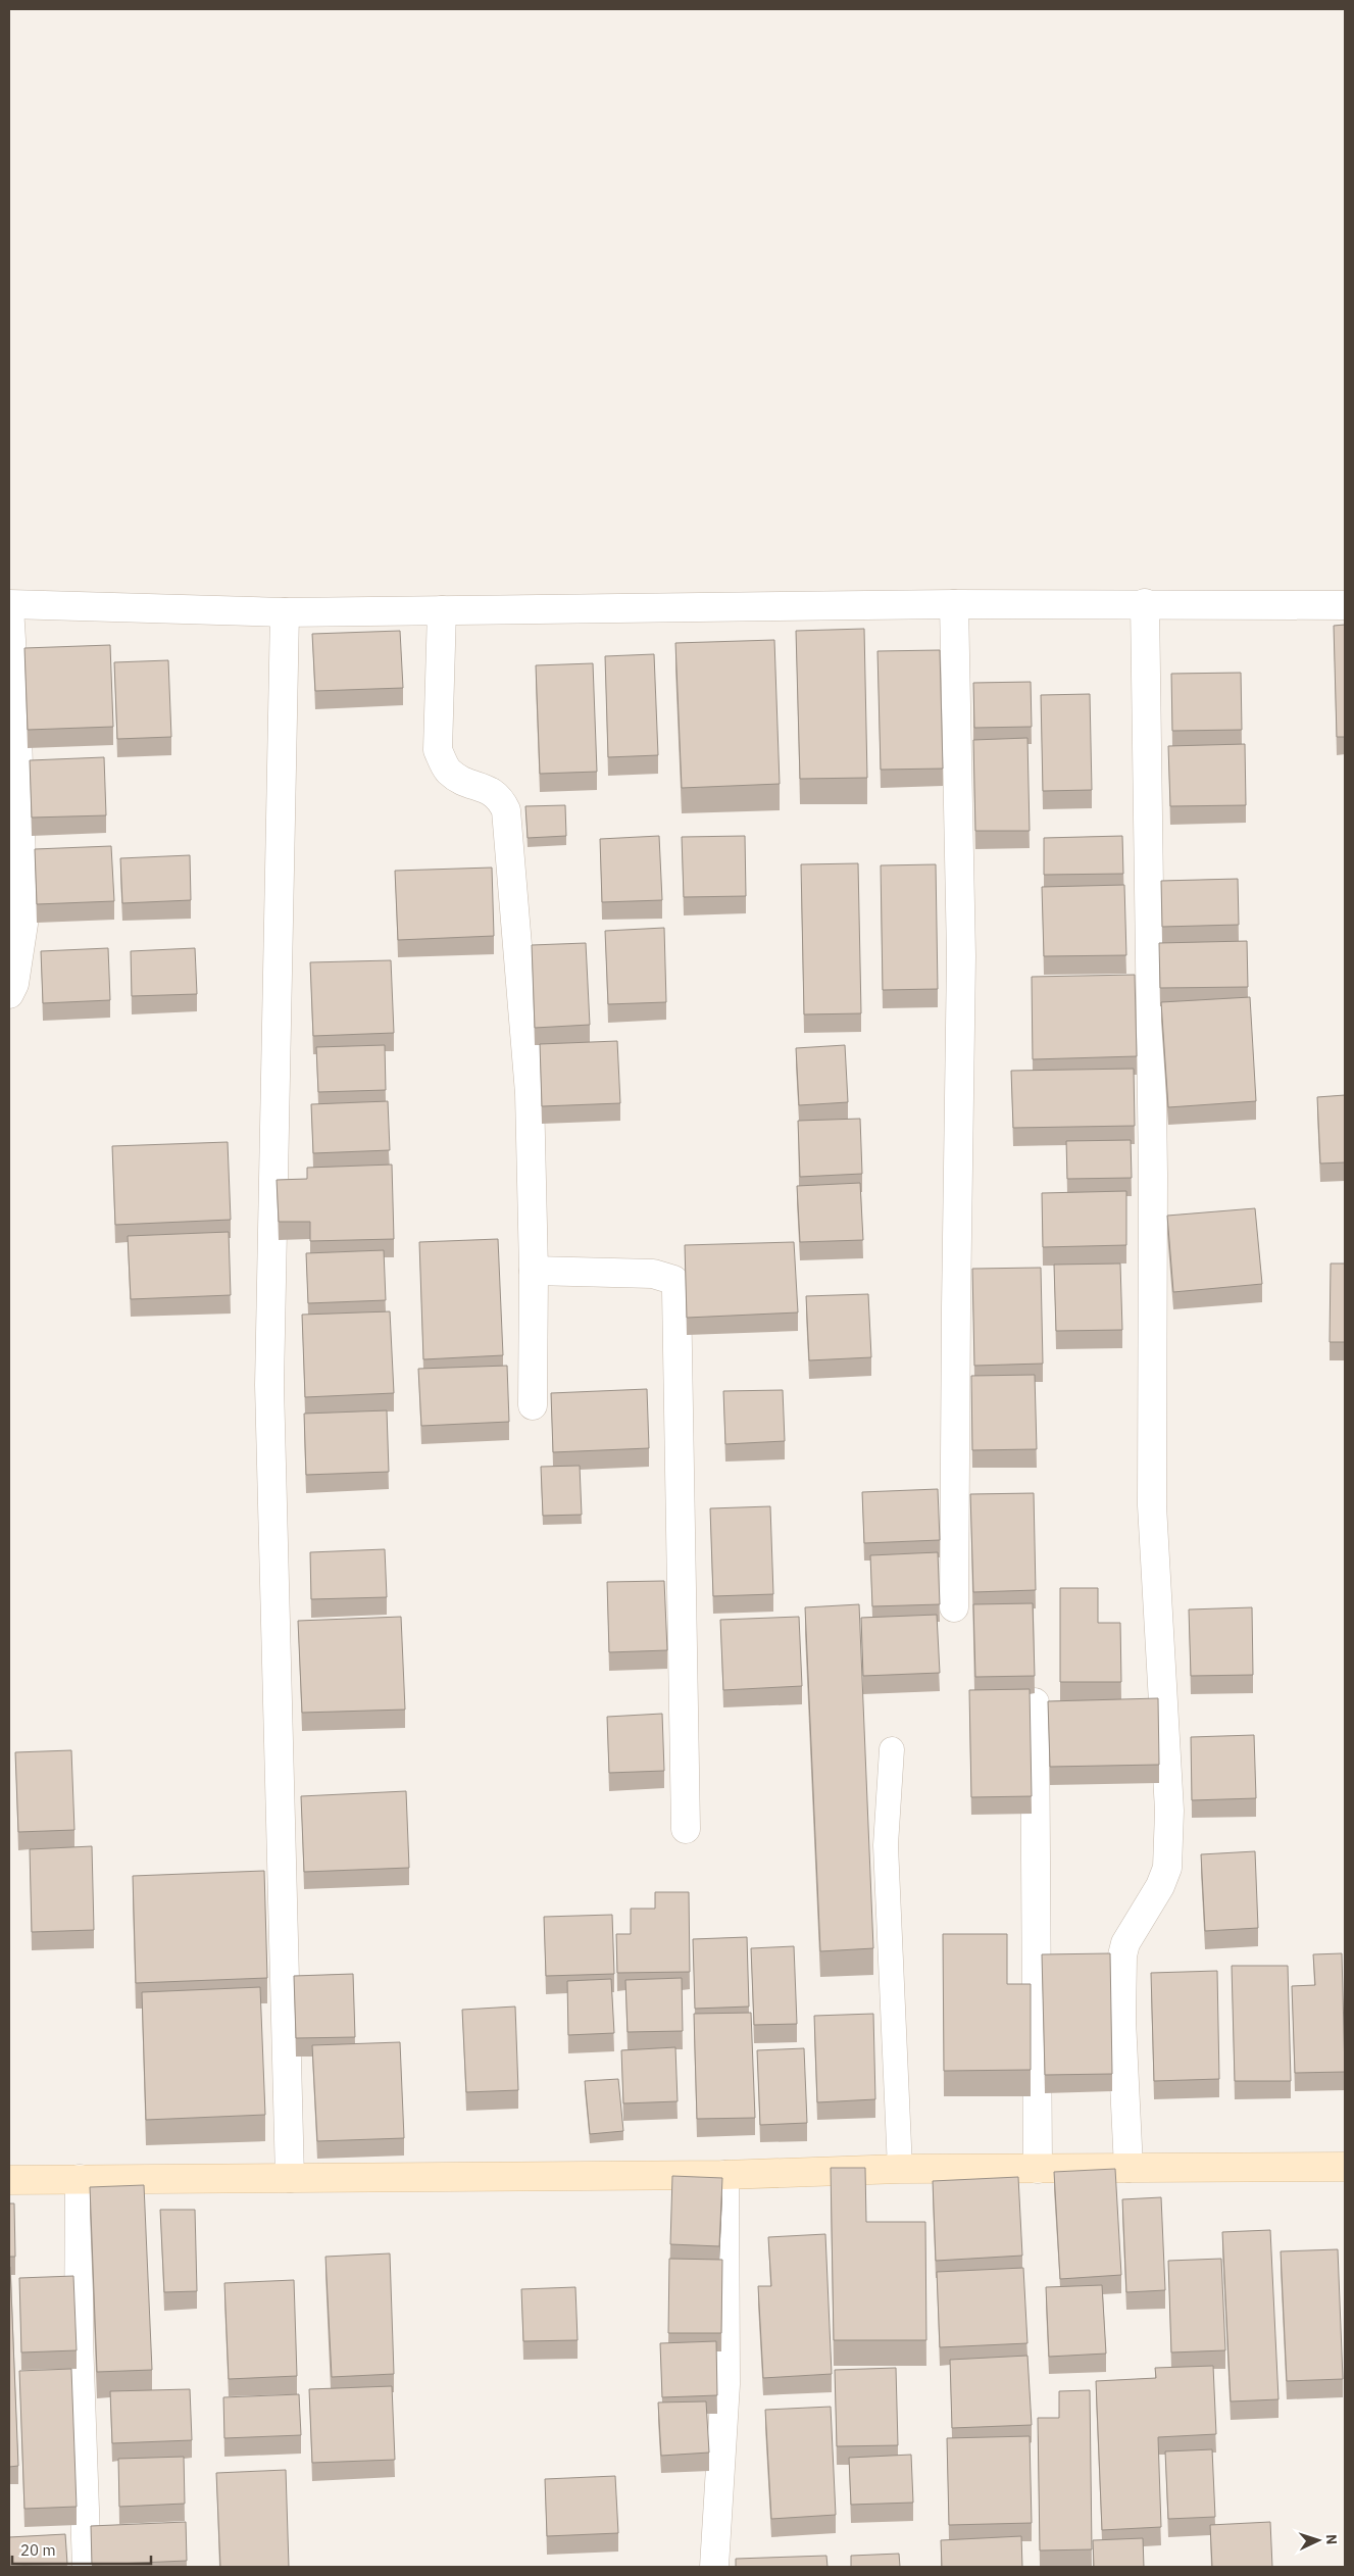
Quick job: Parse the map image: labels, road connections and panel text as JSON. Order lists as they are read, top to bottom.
{
  "scale_bar": "20 m",
  "north": "right"
}
